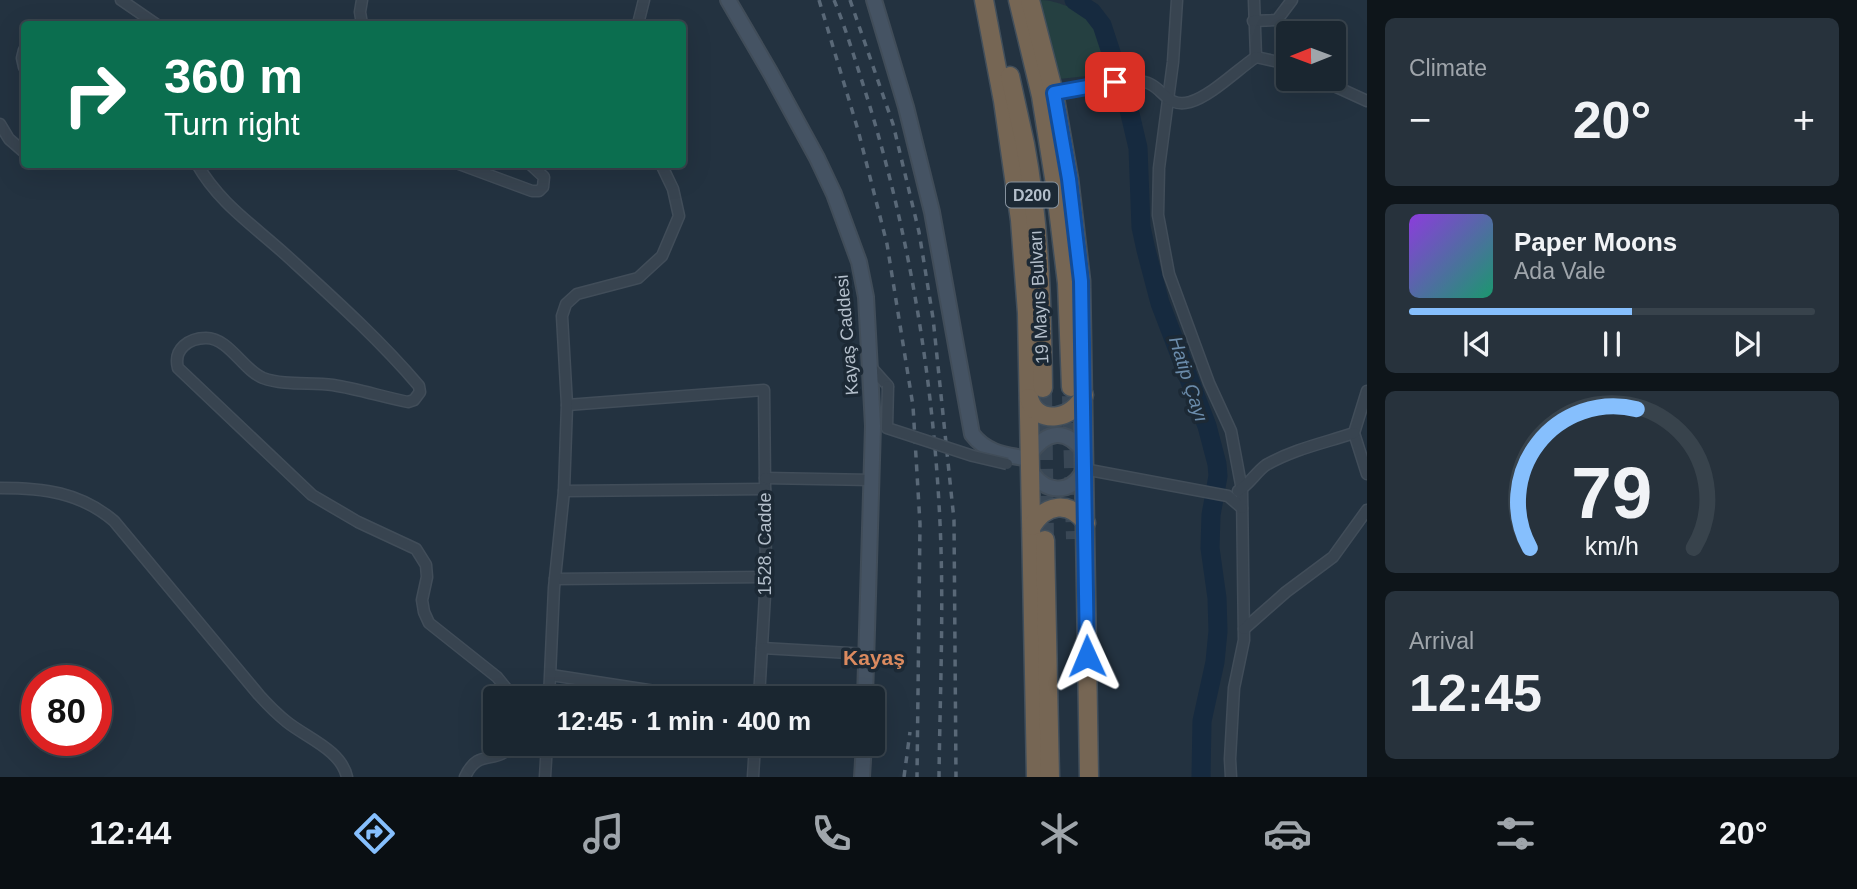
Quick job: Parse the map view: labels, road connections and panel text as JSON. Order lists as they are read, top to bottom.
{
  "streets": {
    "street": ["Kayaş Caddesi", "1528. Cadde"]
  },
  "districts": ["Kayaş"],
  "water": ["Hatip Çayı"],
  "north": "left",
  "page": {
    "tile": [
      "Climate",
      ["Arrival", "12:45"]
    ],
    "turn": ["360 m", "Turn right"],
    "heat": ["−", "20°", "+"],
    "song": ["Paper Moons", "Ada Vale"],
    "limit": "80",
    "trip": "12:45 · 1 min · 400 m",
    "tabs": ["12:44", "20°"],
    "gauge": ["79", "km/h"]
  }
}
